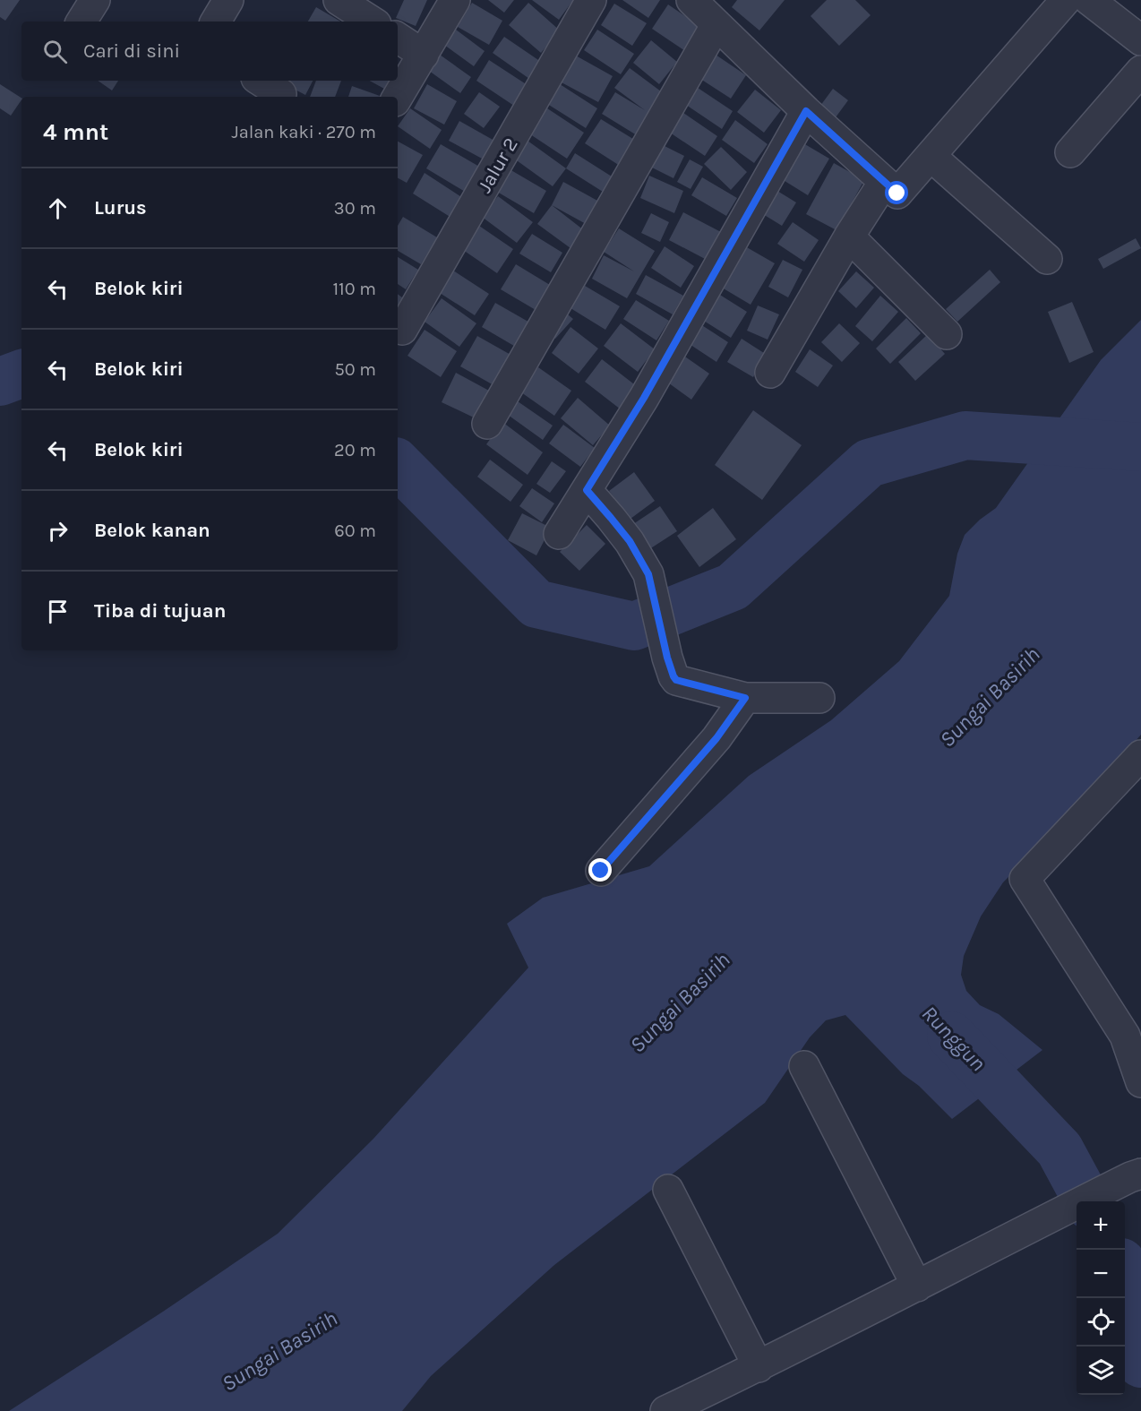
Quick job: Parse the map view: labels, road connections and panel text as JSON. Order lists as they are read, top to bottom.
{
  "streets": {
    "street": ["Jalur 2"]
  },
  "water": ["Sungai Basirih", "Runggun"],
  "page": {
    "search": "Cari di sini",
    "heading": ["4 mnt", "Jalan kaki · 270 m"],
    "list": [
      ["Lurus", "30 m"],
      ["Belok kiri", "110 m"],
      ["Belok kiri", "50 m"],
      ["Belok kiri", "20 m"],
      ["Belok kanan", "60 m"],
      "Tiba di tujuan"
    ],
    "map_buttons": ["+", "−"]
  }
}
